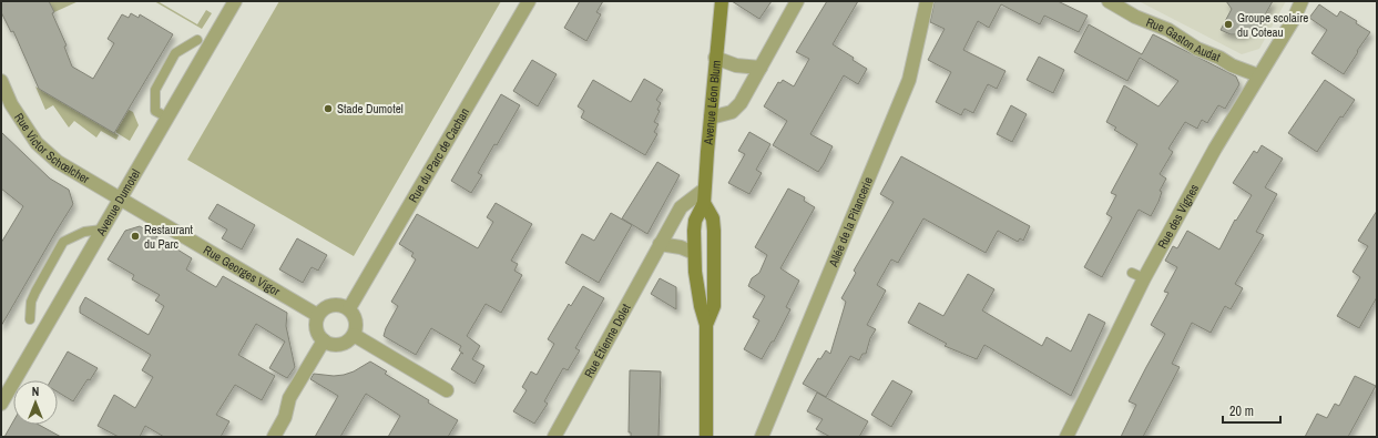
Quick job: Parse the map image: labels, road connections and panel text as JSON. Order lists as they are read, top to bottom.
{
  "streets": {
    "main road": ["Avenue Léon Blum"],
    "street": [
      "Rue Gaston Audat",
      "Rue Victor Schœlcher",
      "Rue du Parc de Cachan",
      "Avenue Dumotel",
      "Rue des Vignes",
      "Allée de la Pitancerie",
      "Rue Georges Vigor",
      "Rue Étienne Dolet"
    ]
  },
  "crossings": [
    ["Rue Gaston Audat", "Rue des Vignes"],
    ["Avenue Léon Blum", "Rue Étienne Dolet"],
    ["Rue Victor Schœlcher", "Avenue Dumotel"],
    ["Rue Victor Schœlcher", "Rue Georges Vigor"],
    ["Rue du Parc de Cachan", "Rue Georges Vigor"],
    ["Avenue Dumotel", "Rue Georges Vigor"]
  ],
  "places": ["Groupe scolaire du Coteau", "Stade Dumotel", "Restaurant du Parc"],
  "scale_bar": "20 m",
  "north": "top"
}
